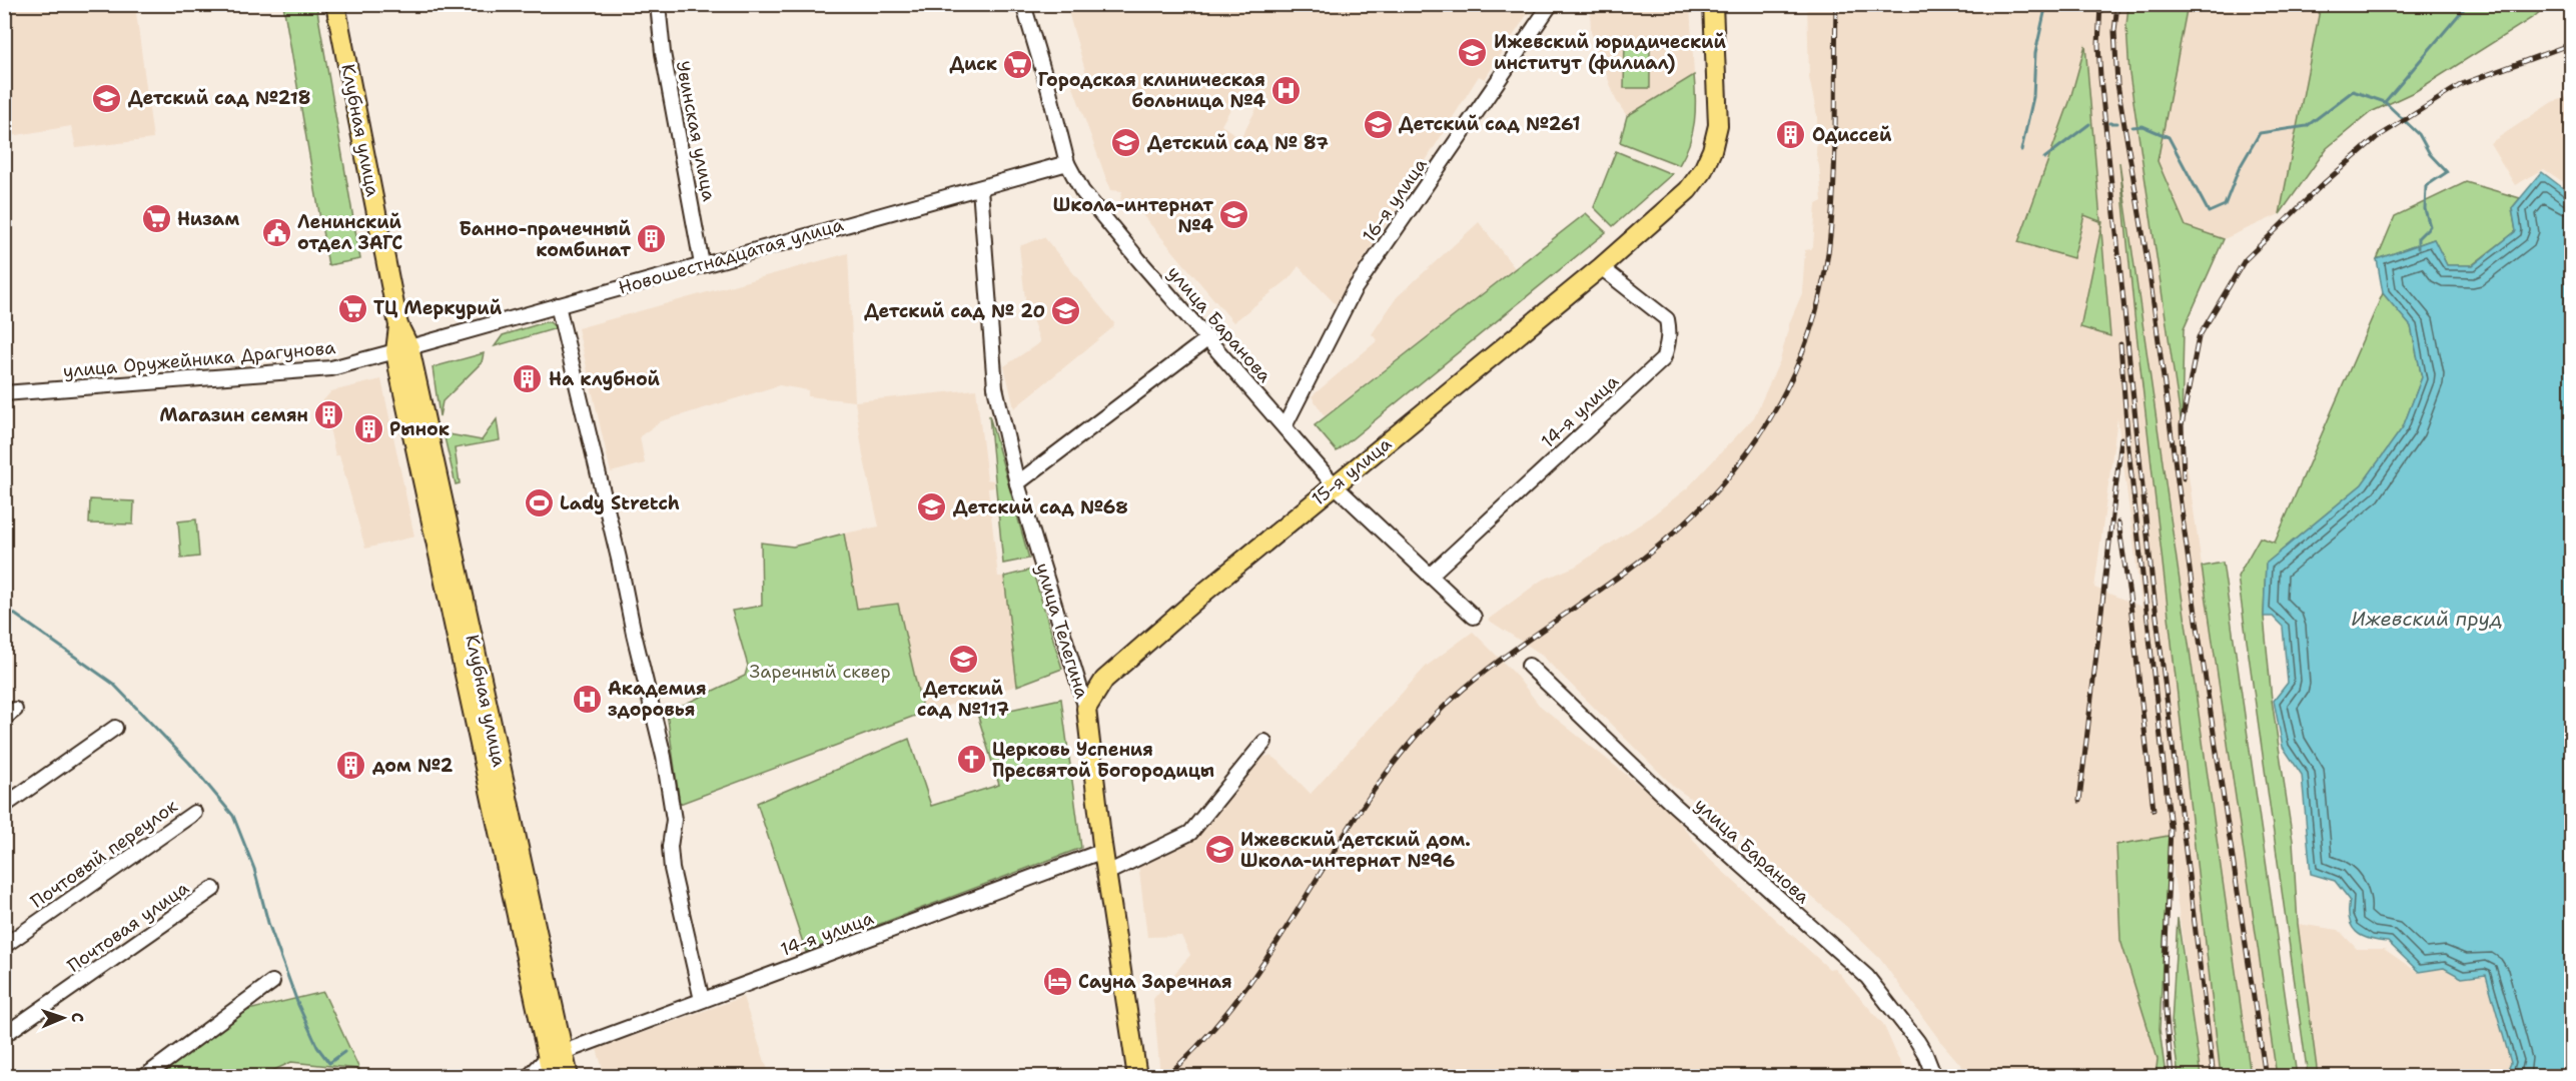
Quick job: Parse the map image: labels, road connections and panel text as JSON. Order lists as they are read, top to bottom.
{
  "streets": {
    "main road": ["Клубная улица", "15-я улица", "улица Телегина"],
    "street": [
      "Увинская улица",
      "16-я улица",
      "Новошестнадцатая улица",
      "улица Баранова",
      "улица Оружейника Драгунова",
      "14-я улица",
      "Почтовый переулок",
      "Почтовая улица"
    ]
  },
  "crossings": [
    ["Клубная улица", "Новошестнадцатая улица"],
    ["Клубная улица", "улица Оружейника Драгунова"],
    ["Клубная улица", "14-я улица"],
    ["Увинская улица", "Новошестнадцатая улица"],
    ["16-я улица", "улица Баранова"],
    ["Новошестнадцатая улица", "улица Баранова"],
    ["Новошестнадцатая улица", "улица Оружейника Драгунова"],
    ["Новошестнадцатая улица", "улица Телегина"],
    ["улица Баранова", "14-я улица"],
    ["улица Баранова", "15-я улица"],
    ["14-я улица", "15-я улица"],
    ["14-я улица", "улица Телегина"],
    ["15-я улица", "улица Телегина"]
  ],
  "water": ["Ижевский пруд"],
  "parks": ["Заречный сквер"],
  "places": {
    "school or university": [
      "Ижевский юридический институт (филиал)",
      "Детский сад №218",
      "Детский сад №261",
      "Детский сад № 87",
      "Школа-интернат №4",
      "Детский сад № 20",
      "Детский сад №68",
      "Детский сад №117",
      "Ижевский детский дом. Школа-интернат №96"
    ],
    "supermarket": ["Диск", "Низам", "ТЦ Меркурий"],
    "hospital": ["Городская клиническая больница №4", "Академия здоровья"],
    "building": [
      "Одиссей",
      "Банно-прачечный комбинат",
      "На клубной",
      "Магазин семян",
      "Рынок",
      "дом №2"
    ],
    "public building": ["Ленинский отдел ЗАГС"],
    "sports": ["Lady Stretch"],
    "church": ["Церковь Успения Пресвятой Богородицы"],
    "hotel": ["Сауна Заречная"]
  },
  "north": "right"
}
